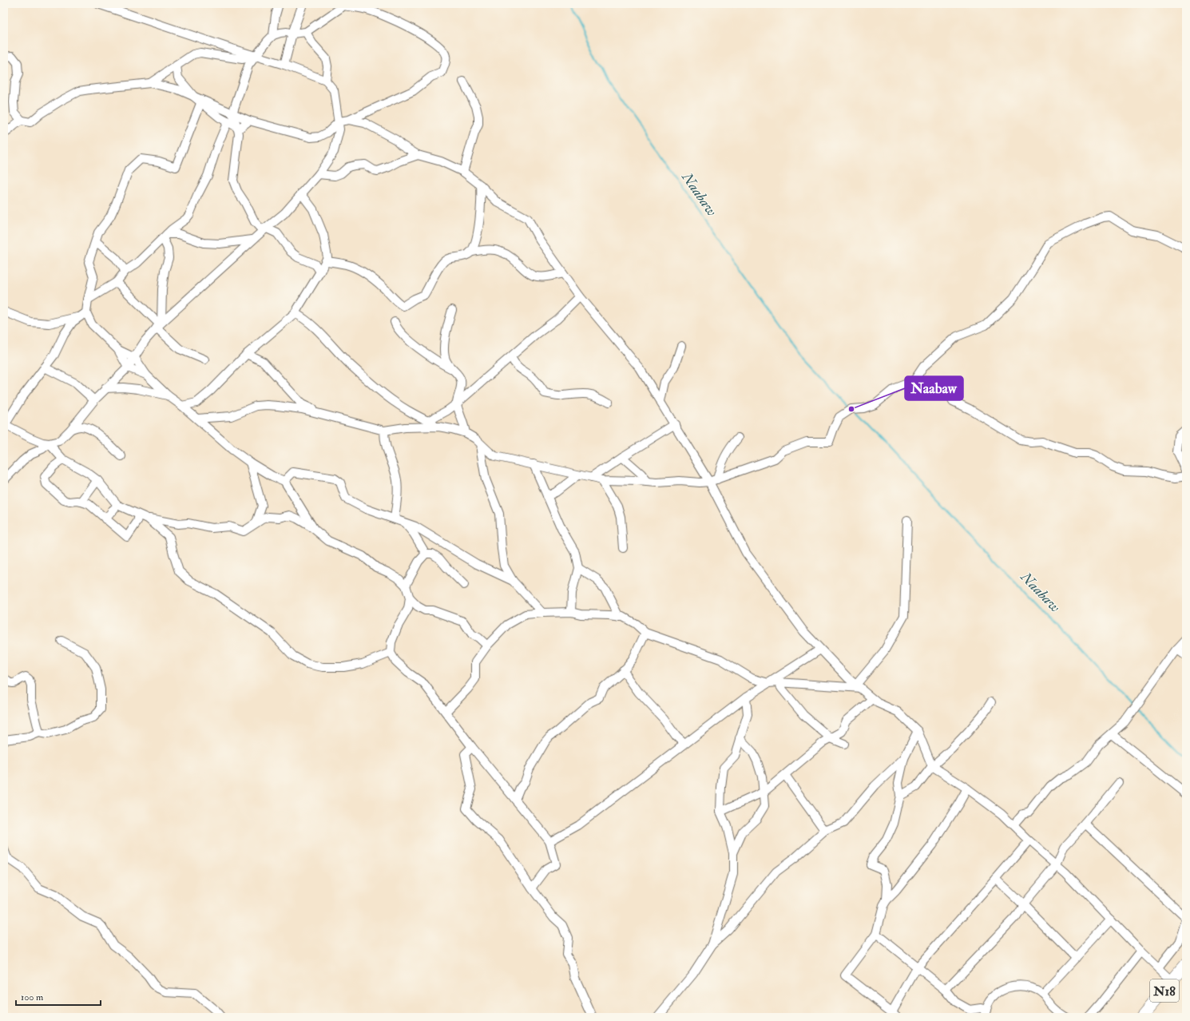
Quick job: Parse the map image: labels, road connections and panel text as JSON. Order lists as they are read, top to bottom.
{
  "streets": {
    "highway": ["N18"]
  },
  "water": ["Naabaw"],
  "places": ["Naabaw"],
  "scale_bar": "100 m"
}
